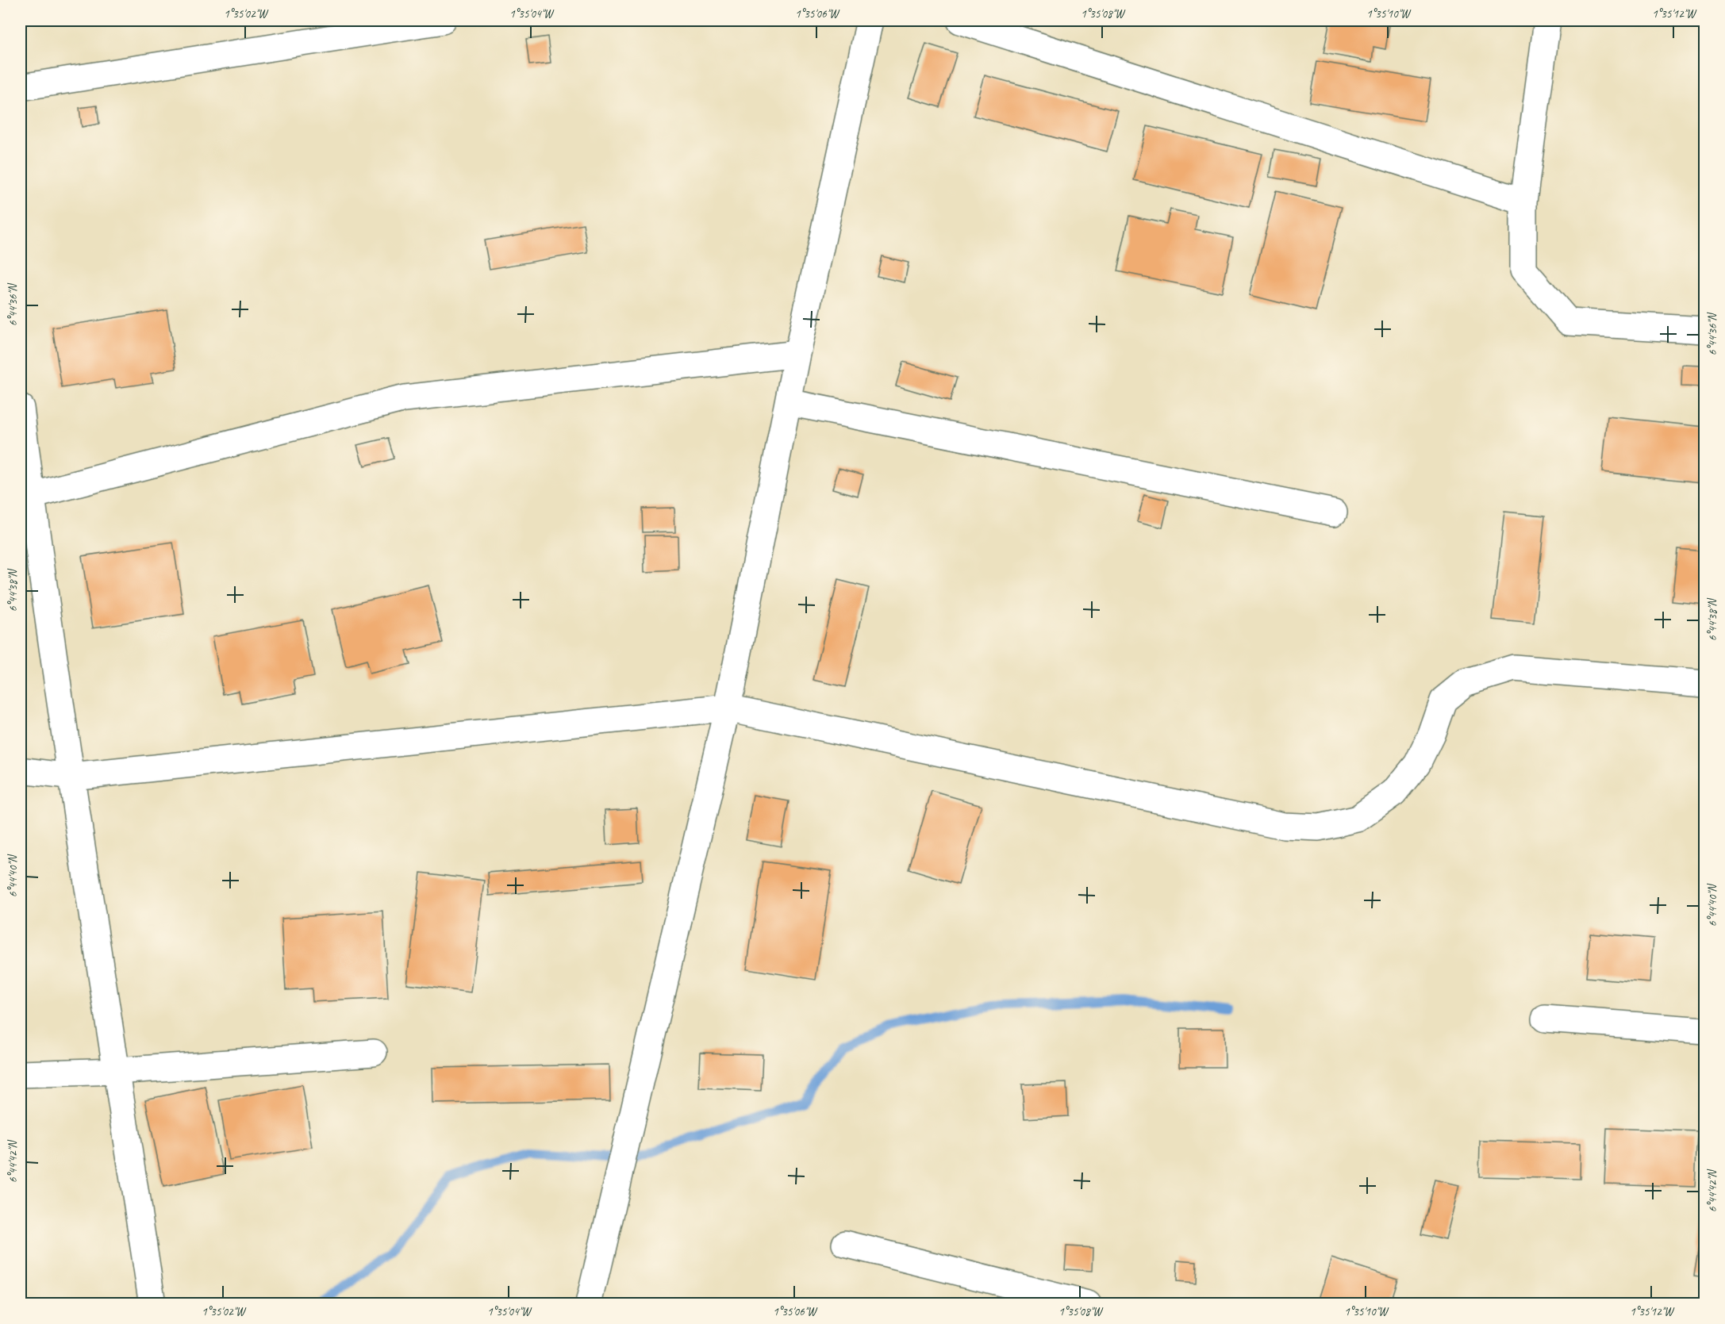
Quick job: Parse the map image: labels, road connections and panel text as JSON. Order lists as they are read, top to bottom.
{
  "coordinates": [
    "1°35'02\"W",
    "1°35'04\"W",
    "1°35'06\"W",
    "1°35'08\"W",
    "1°35'10\"W",
    "1°35'12\"W",
    "6°44'36\"N",
    "6°44'38\"N",
    "6°44'40\"N",
    "6°44'42\"N"
  ]
}
